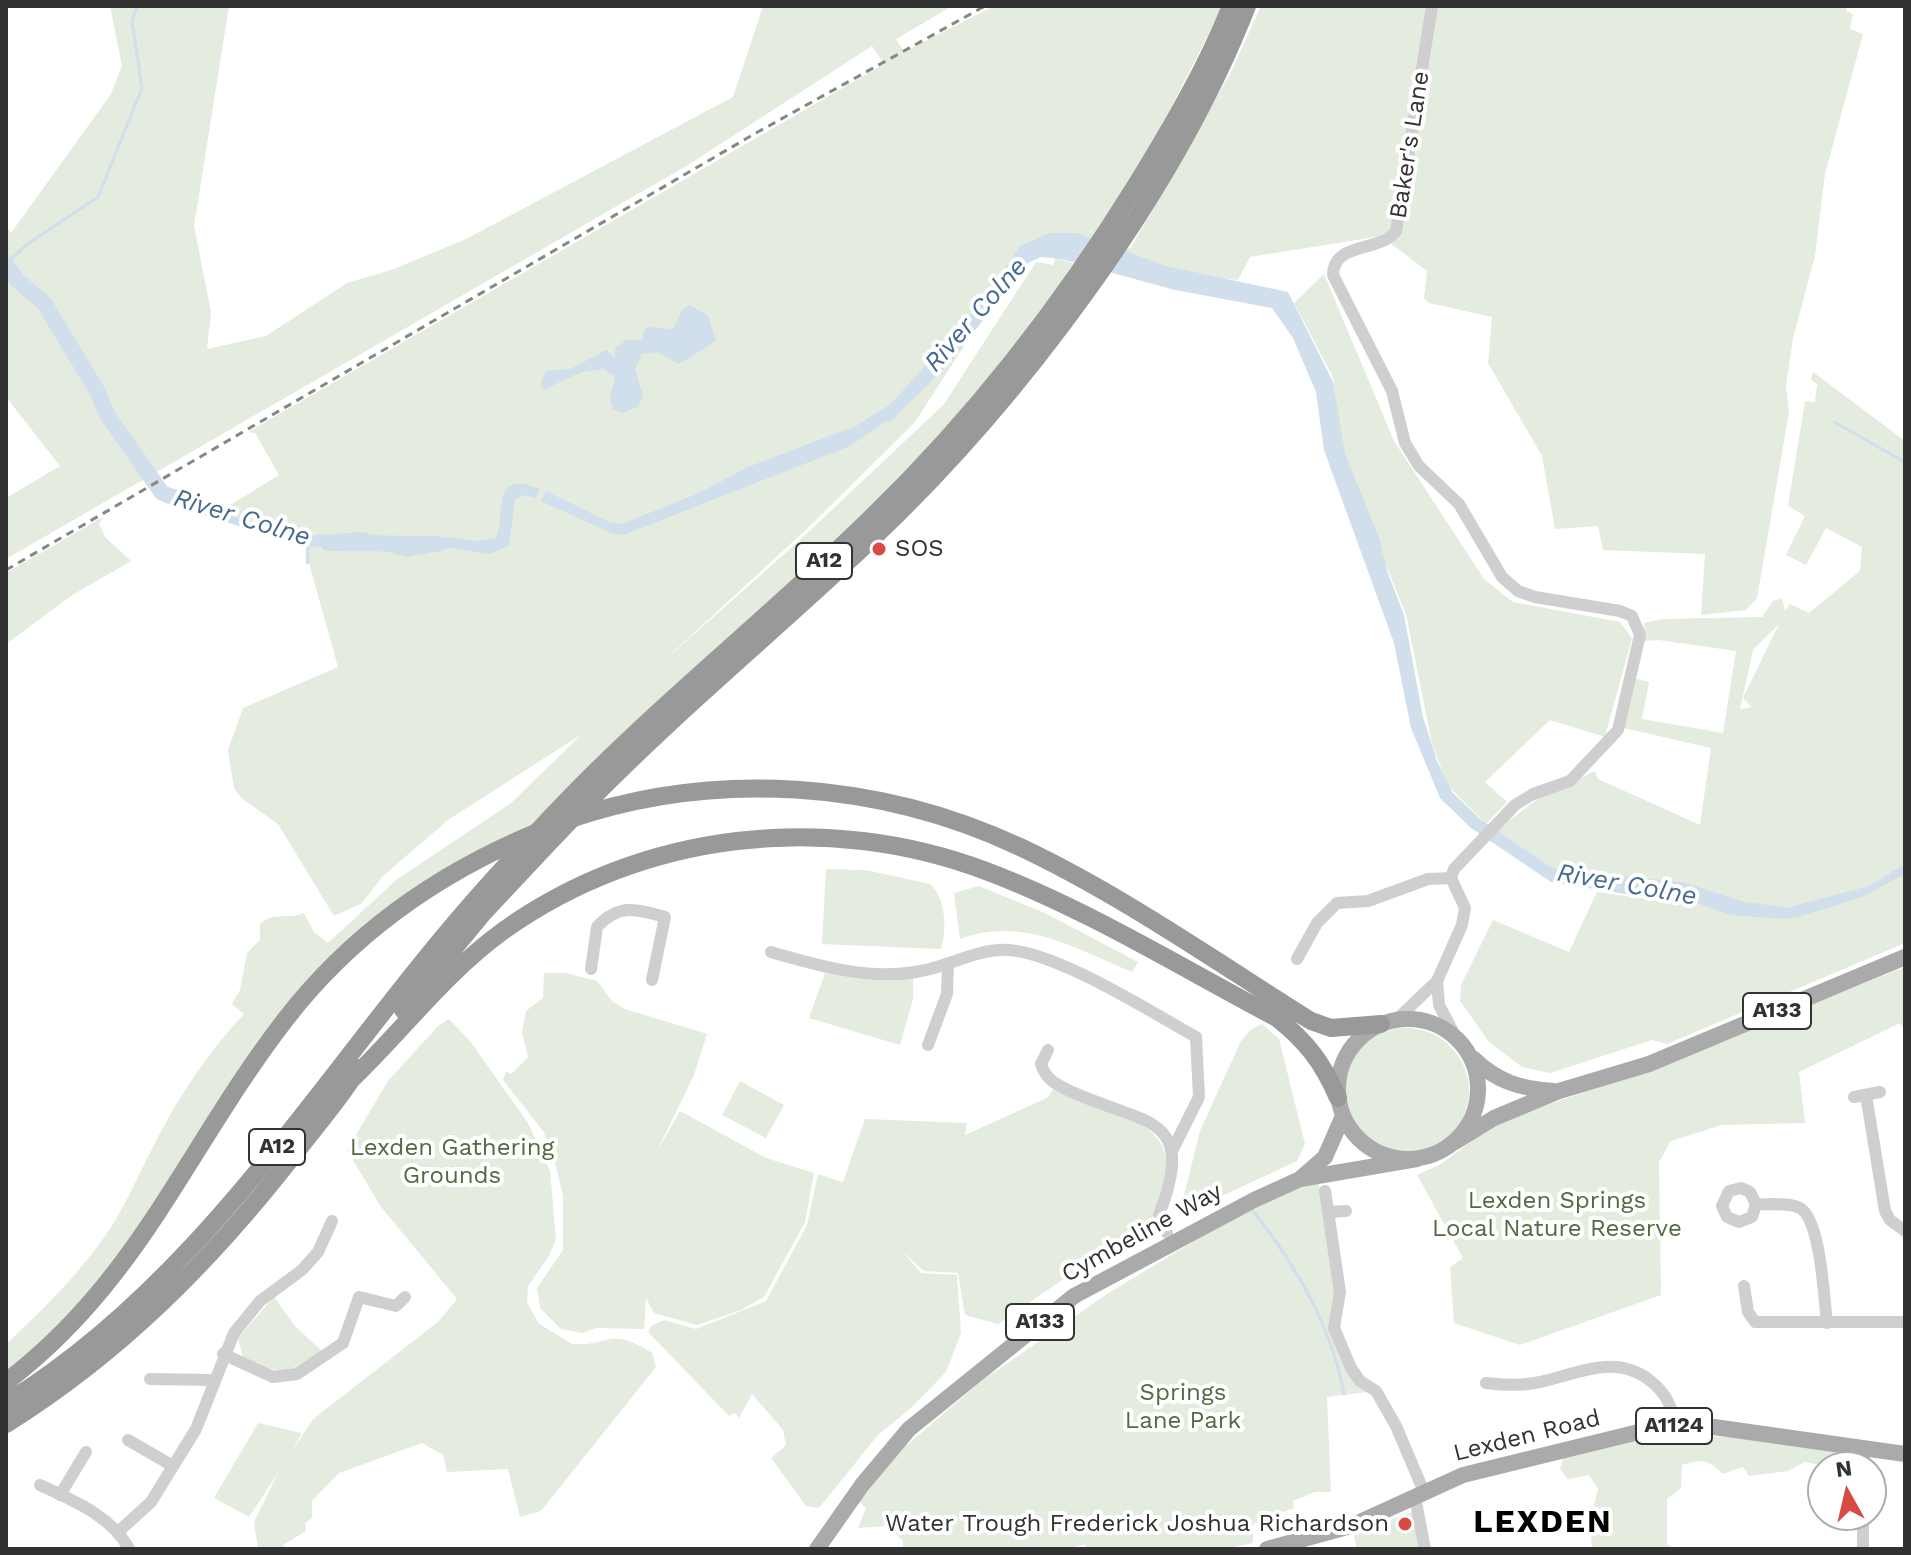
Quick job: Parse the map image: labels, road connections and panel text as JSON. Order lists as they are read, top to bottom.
{
  "streets": {
    "highway": ["A12"],
    "main road": [
      "A133",
      "Cymbeline Way",
      "A1124",
      "Lexden Road"
    ],
    "street": ["Baker's Lane"]
  },
  "crossings": [
    ["A12", "A133"],
    ["A12", "Cymbeline Way"],
    ["A133", "Cymbeline Way"]
  ],
  "districts": ["LEXDEN"],
  "water": ["River Colne"],
  "parks": ["Lexden Gathering Grounds", "Lexden Springs Local Nature Reserve", "Springs Lane Park"],
  "places": ["SOS", "Water Trough Frederick Joshua Richardson"],
  "north": "top"
}
